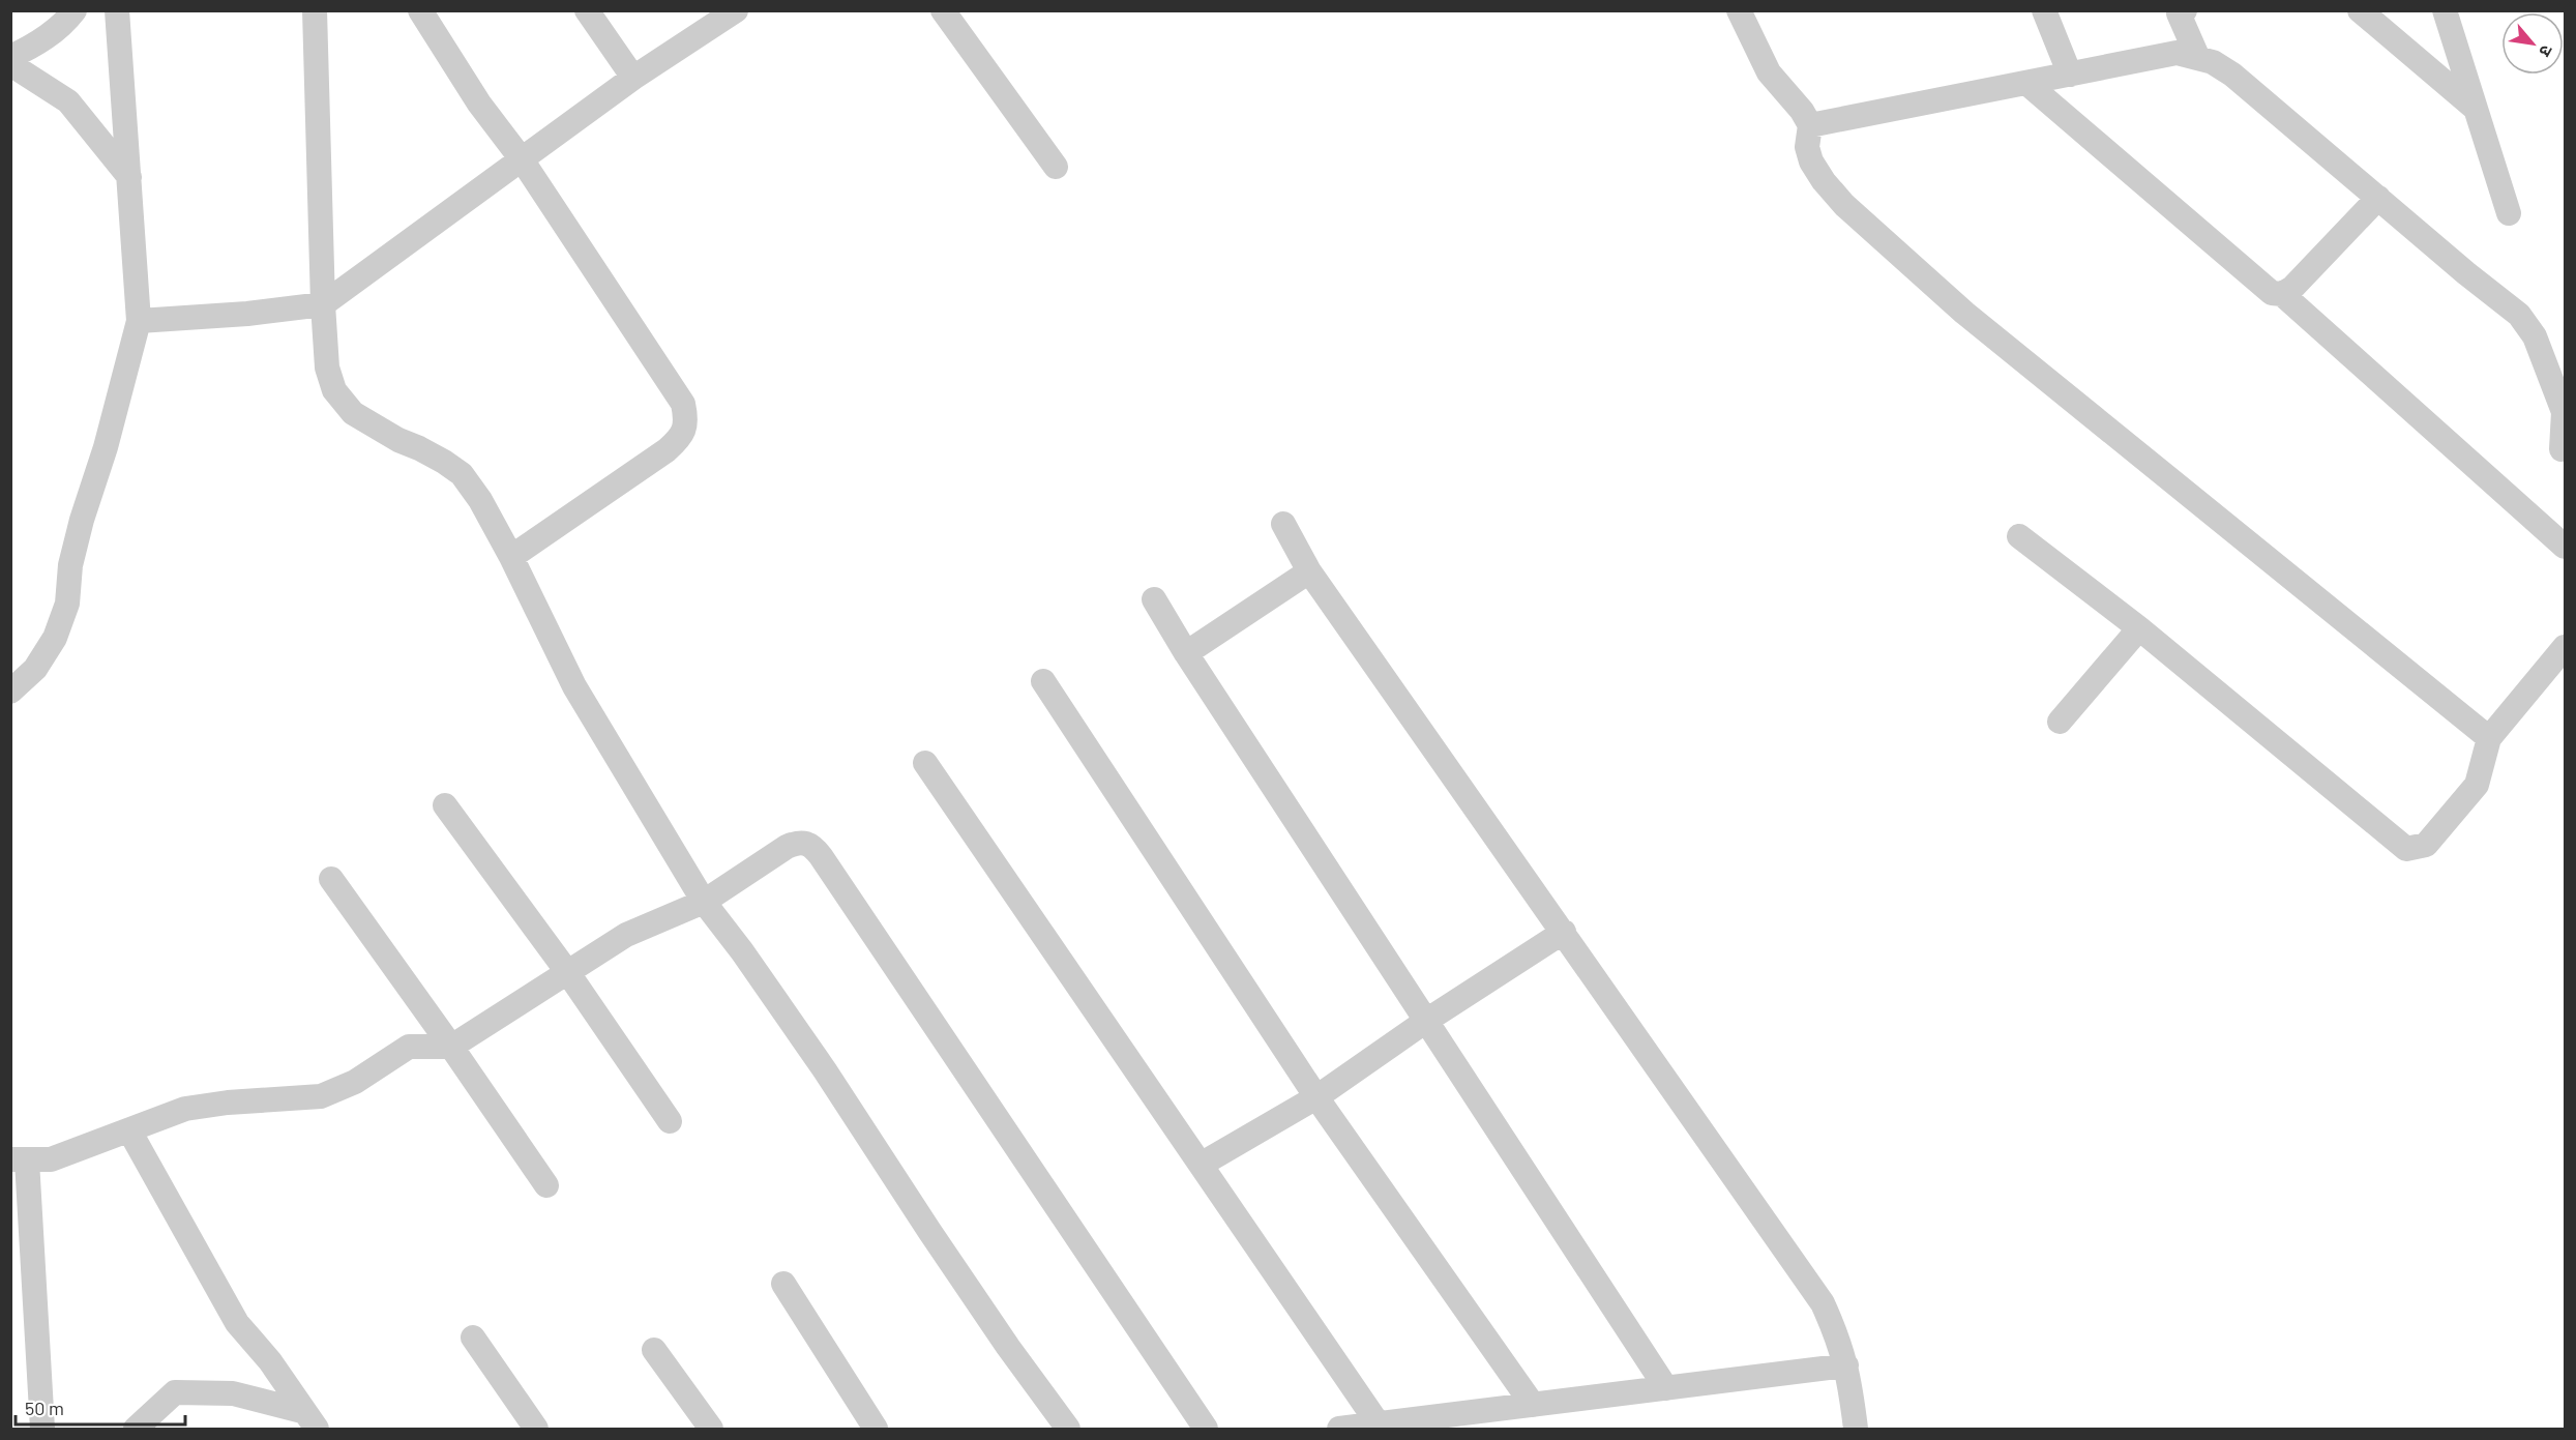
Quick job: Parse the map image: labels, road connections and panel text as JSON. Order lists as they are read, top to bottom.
{
  "scale_bar": "50 m",
  "north": "bottom right"
}
